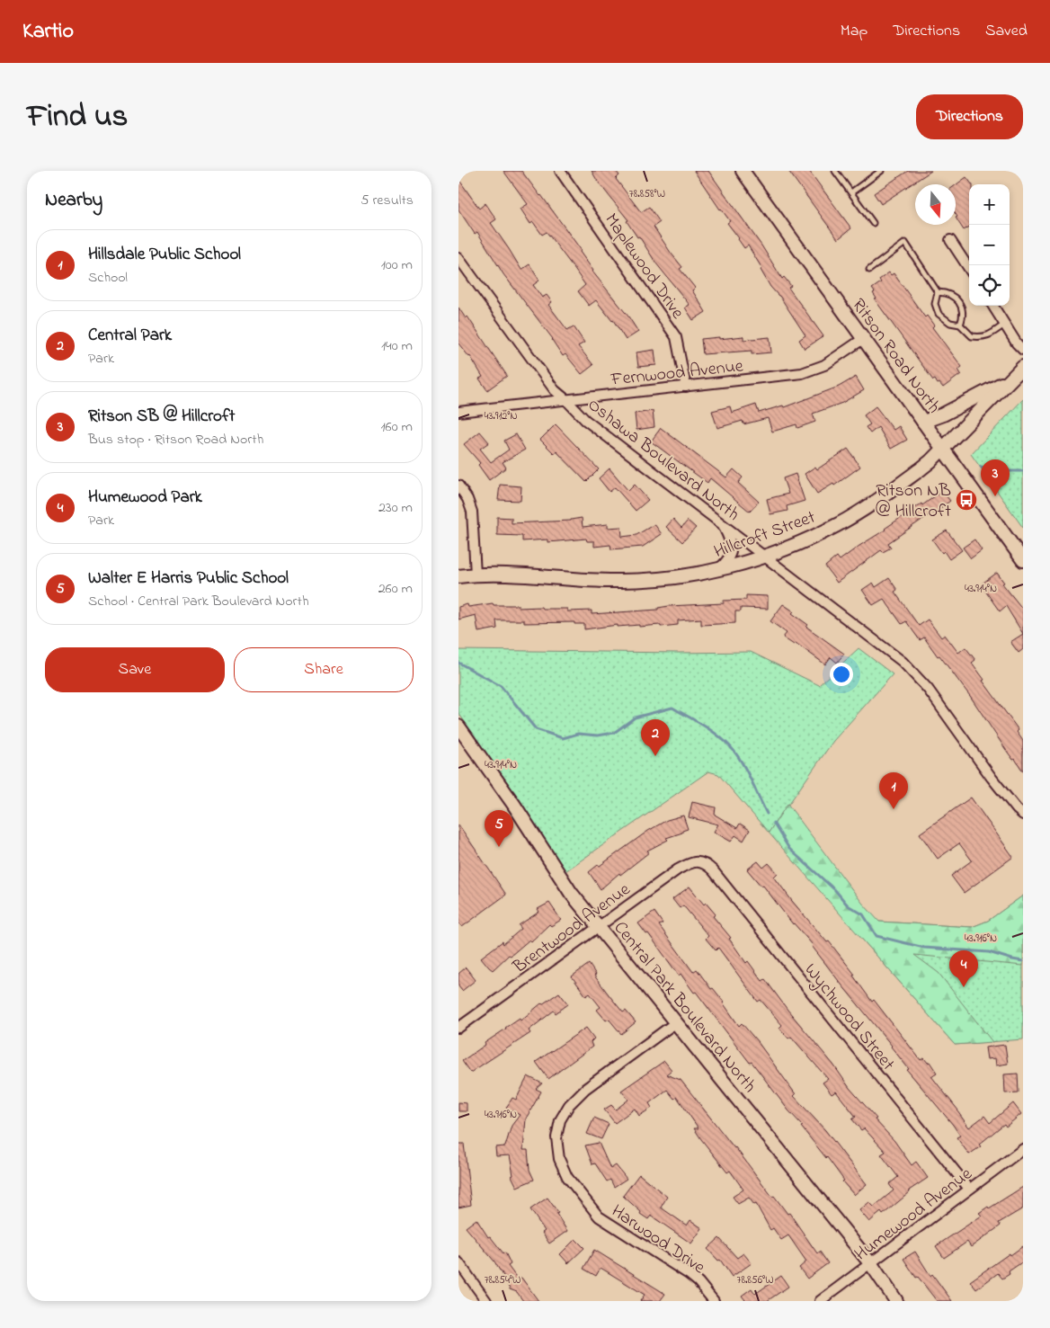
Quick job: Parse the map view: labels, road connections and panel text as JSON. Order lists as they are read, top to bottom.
{
  "streets": {
    "street": [
      "Maplewood Drive",
      "Ritson Road North",
      "Fernwood Avenue",
      "Oshawa Boulevard North",
      "Hillcroft Street",
      "Brentwood Avenue",
      "Central Park Boulevard North",
      "Wychwood Street",
      "Humewood Avenue",
      "Harwood Drive"
    ]
  },
  "crossings": [
    ["Maplewood Drive", "Fernwood Avenue"],
    ["Ritson Road North", "Fernwood Avenue"],
    ["Ritson Road North", "Hillcroft Street"],
    ["Fernwood Avenue", "Oshawa Boulevard North"],
    ["Oshawa Boulevard North", "Hillcroft Street"],
    ["Brentwood Avenue", "Central Park Boulevard North"],
    ["Brentwood Avenue", "Wychwood Street"],
    ["Central Park Boulevard North", "Humewood Avenue"],
    ["Central Park Boulevard North", "Harwood Drive"],
    ["Wychwood Street", "Humewood Avenue"]
  ],
  "places": {
    "bus stop": ["Ritson NB @ Hillcroft"]
  },
  "north": "bottom",
  "page": {
    "header": "Kartio",
    "nav": ["Map", "Directions", "Saved"],
    "title": "Find us",
    "buttons": [
      "Directions",
      ["Save", "Share"]
    ],
    "heading": ["Nearby", "5 results"],
    "map_buttons": ["+", "−"],
    "list": [
      {
        "mark": "1",
        "name": "Hillsdale Public School",
        "note": "School",
        "value": "100 m"
      },
      {
        "mark": "2",
        "name": "Central Park",
        "note": "Park",
        "value": "140 m"
      },
      {
        "mark": "3",
        "name": "Ritson SB @ Hillcroft",
        "note": "Bus stop · Ritson Road North",
        "value": "160 m"
      },
      {
        "mark": "4",
        "name": "Humewood Park",
        "note": "Park",
        "value": "230 m"
      },
      {
        "mark": "5",
        "name": "Walter E Harris Public School",
        "note": "School · Central Park Boulevard North",
        "value": "260 m"
      }
    ],
    "pins": [
      "3",
      "2",
      "1",
      "5",
      "4"
    ]
  },
  "coordinates": [
    "78.858°W",
    "43.912°N",
    "43.914°N",
    "43.916°N",
    "78.854°W",
    "78.856°W"
  ]
}
